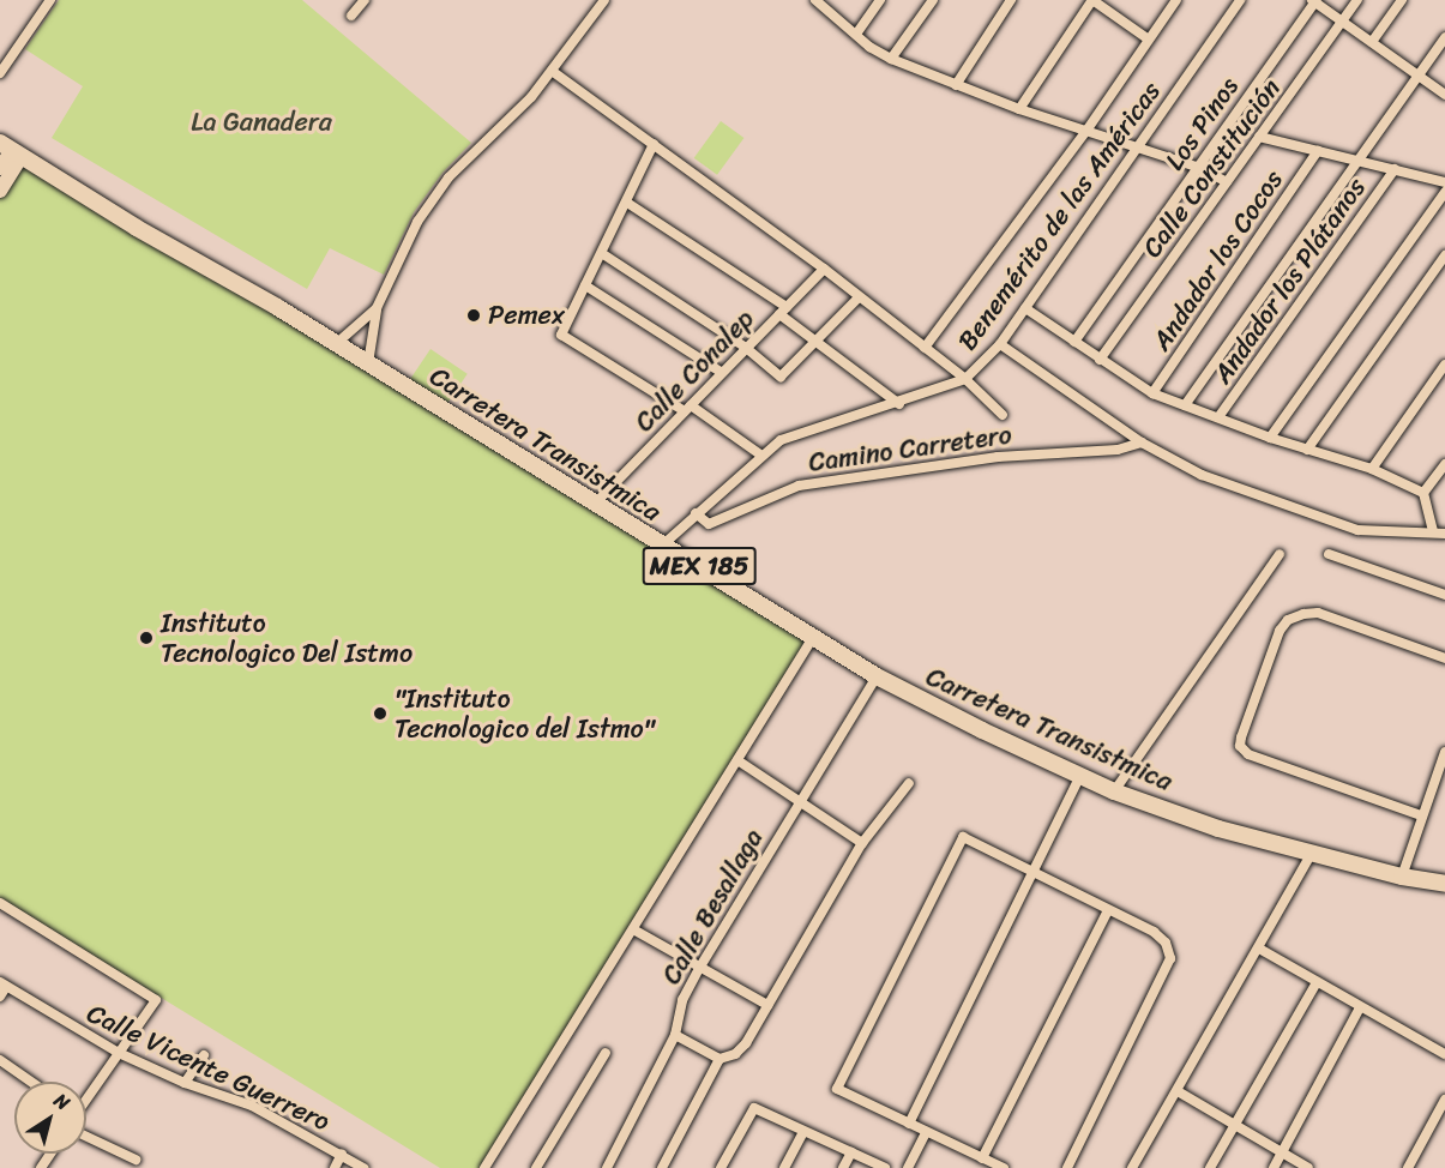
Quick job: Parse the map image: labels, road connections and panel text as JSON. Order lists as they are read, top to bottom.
{
  "streets": {
    "main road": ["Carretera Transistmica", "MEX 185"],
    "street": [
      "Los Pinos",
      "Calle Constitución",
      "Benemérito de las Américas",
      "Andador los Cocos",
      "Andador los Plátanos",
      "Calle Conalep",
      "Camino Carretero",
      "Calle Besallaga",
      "Calle Vicente Guerrero"
    ]
  },
  "crossings": [
    ["Benemérito de las Américas", "Carretera Transistmica"],
    ["Benemérito de las Américas", "Camino Carretero"],
    ["Calle Conalep", "Carretera Transistmica"],
    ["Carretera Transistmica", "Calle Besallaga"]
  ],
  "parks": ["La Ganadera"],
  "places": ["Pemex", "Instituto Tecnologico Del Istmo", "\"Instituto Tecnologico del Istmo\""],
  "north": "top right"
}
